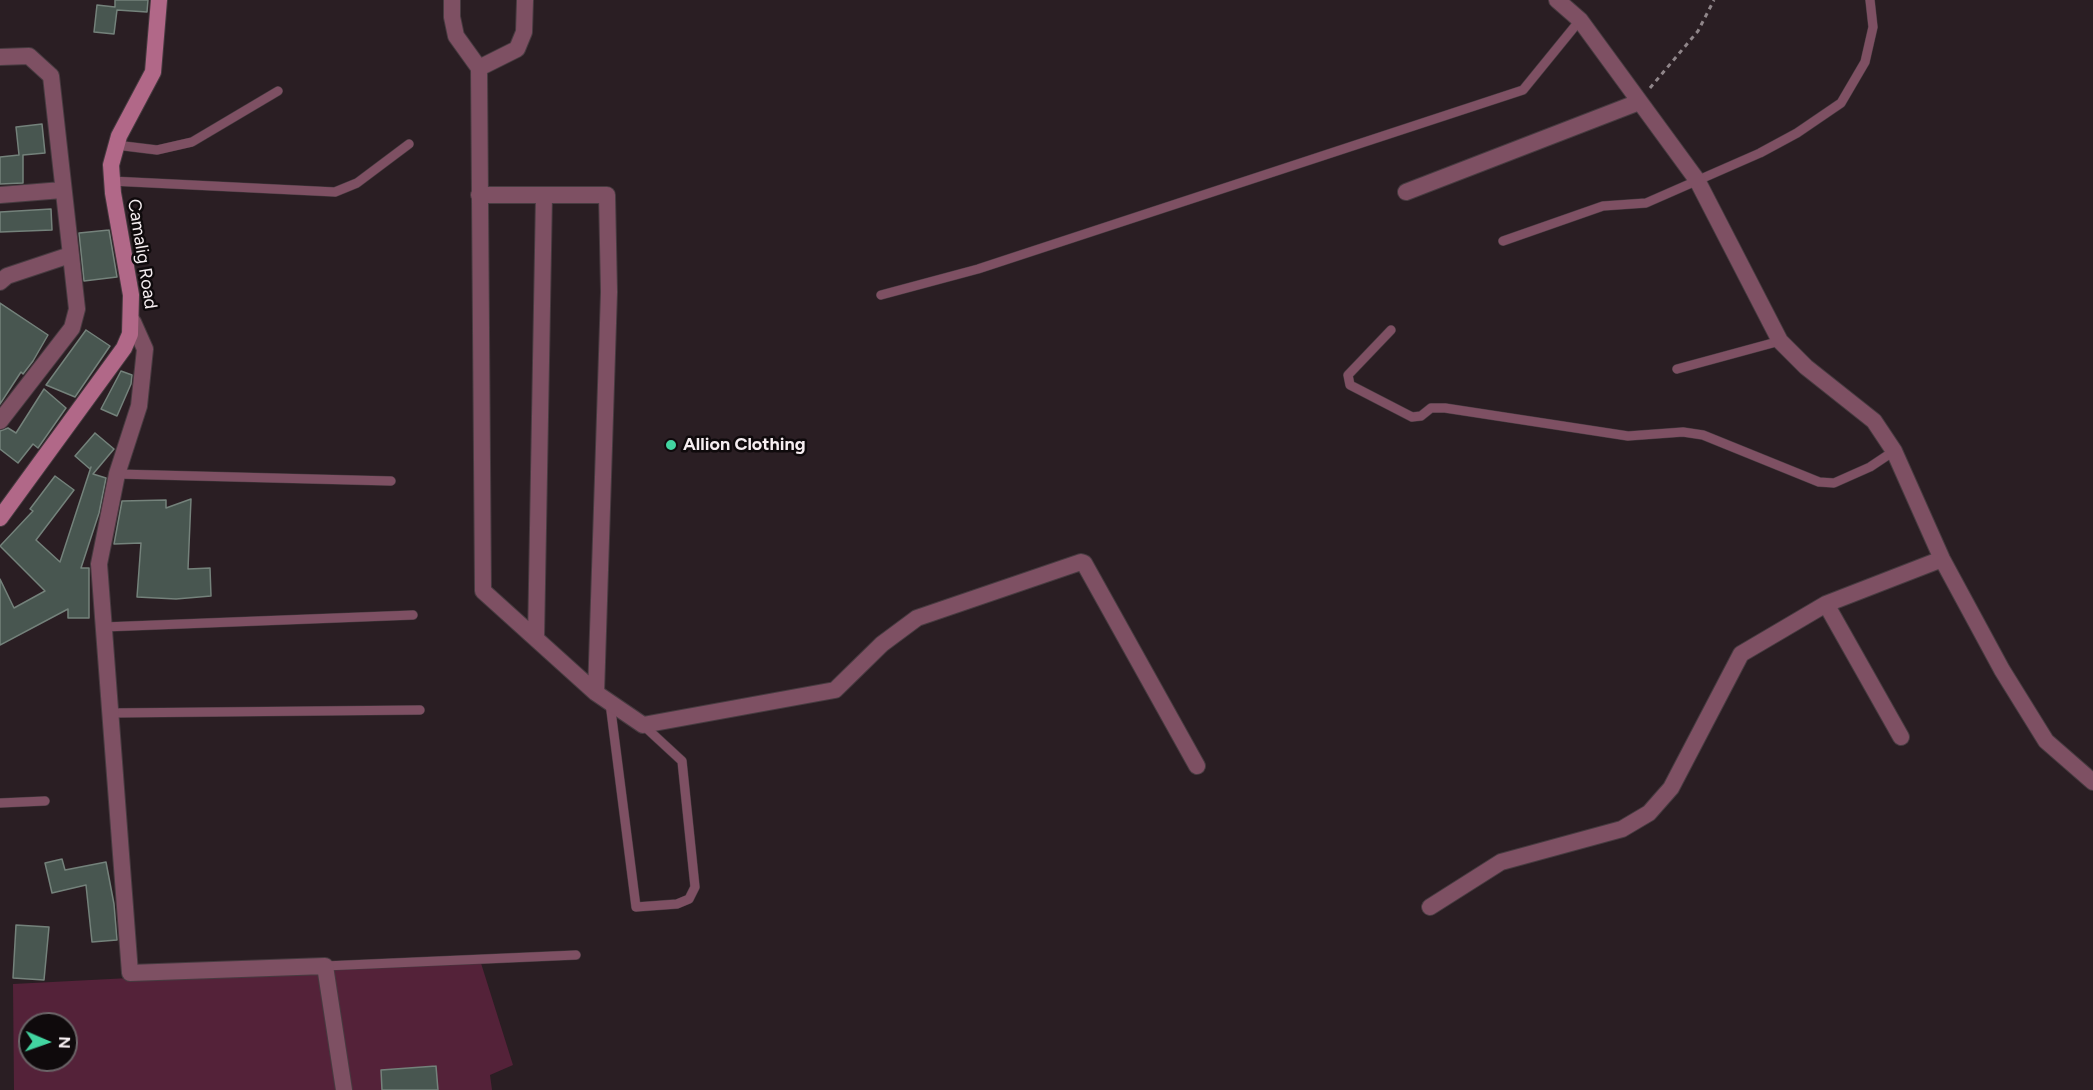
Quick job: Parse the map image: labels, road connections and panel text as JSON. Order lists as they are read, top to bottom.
{
  "streets": {
    "main road": ["Camalig Road"]
  },
  "places": ["Allion Clothing"],
  "north": "right"
}
